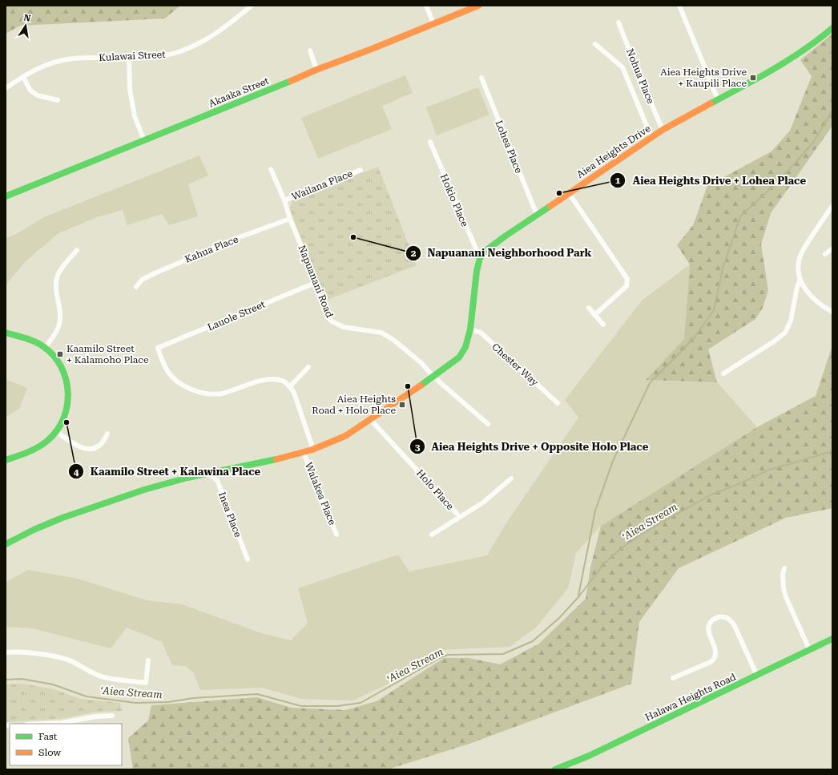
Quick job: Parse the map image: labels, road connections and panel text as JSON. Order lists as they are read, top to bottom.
{
  "streets": {
    "street": [
      "Kulawai Street",
      "Nohua Place",
      "Akaaka Street",
      "Lohea Place",
      "Aiea Heights Drive",
      "Wailana Place",
      "Hokio Place",
      "Kahua Place",
      "Napuanani Road",
      "Lauole Street",
      "Chester Way",
      "Holo Place",
      "Waiakea Place",
      "Inea Place",
      "Halawa Heights Road"
    ]
  },
  "crossings": [
    ["Nohua Place", "Aiea Heights Drive"],
    ["Lohea Place", "Aiea Heights Drive"],
    ["Aiea Heights Drive", "Hokio Place"],
    ["Wailana Place", "Napuanani Road"],
    ["Kahua Place", "Napuanani Road"],
    ["Napuanani Road", "Lauole Street"]
  ],
  "water": ["ʻAiea Stream"],
  "places": {
    "transit": ["Aiea Heights Drive + Kaupili Place", "Kaamilo Street + Kalamoho Place", "Aiea Heights Road + Holo Place"],
    "other": [
      "Aiea Heights Drive + Lohea Place",
      "Napuanani Neighborhood Park",
      "Aiea Heights Drive + Opposite Holo Place",
      "Kaamilo Street + Kalawina Place"
    ]
  },
  "legend": ["Fast", "Slow"],
  "north": "top"
}
